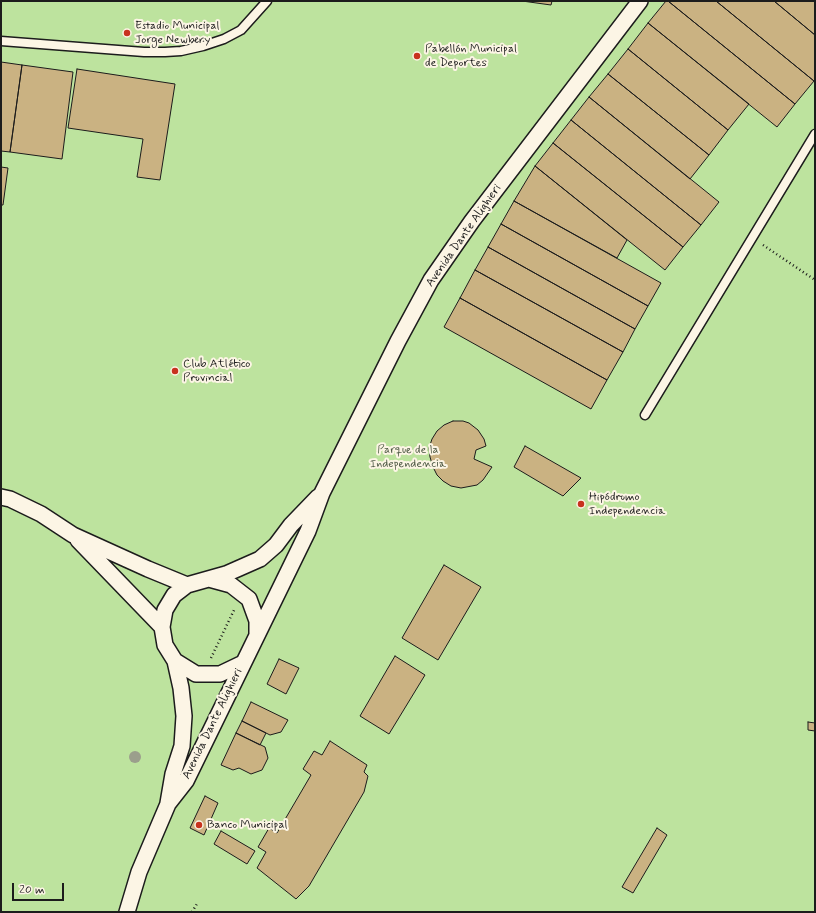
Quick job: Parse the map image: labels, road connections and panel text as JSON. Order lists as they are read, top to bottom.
{
  "streets": {
    "street": ["Avenida Dante Alighieri"]
  },
  "parks": ["Parque de la Independencia"],
  "places": [
    "Estadio Municipal Jorge Newbery",
    "Pabellón Municipal de Deportes",
    "Club Atlético Provincial",
    "Hipódromo Independencia",
    "Banco Municipal"
  ],
  "scale_bar": "20 m"
}
